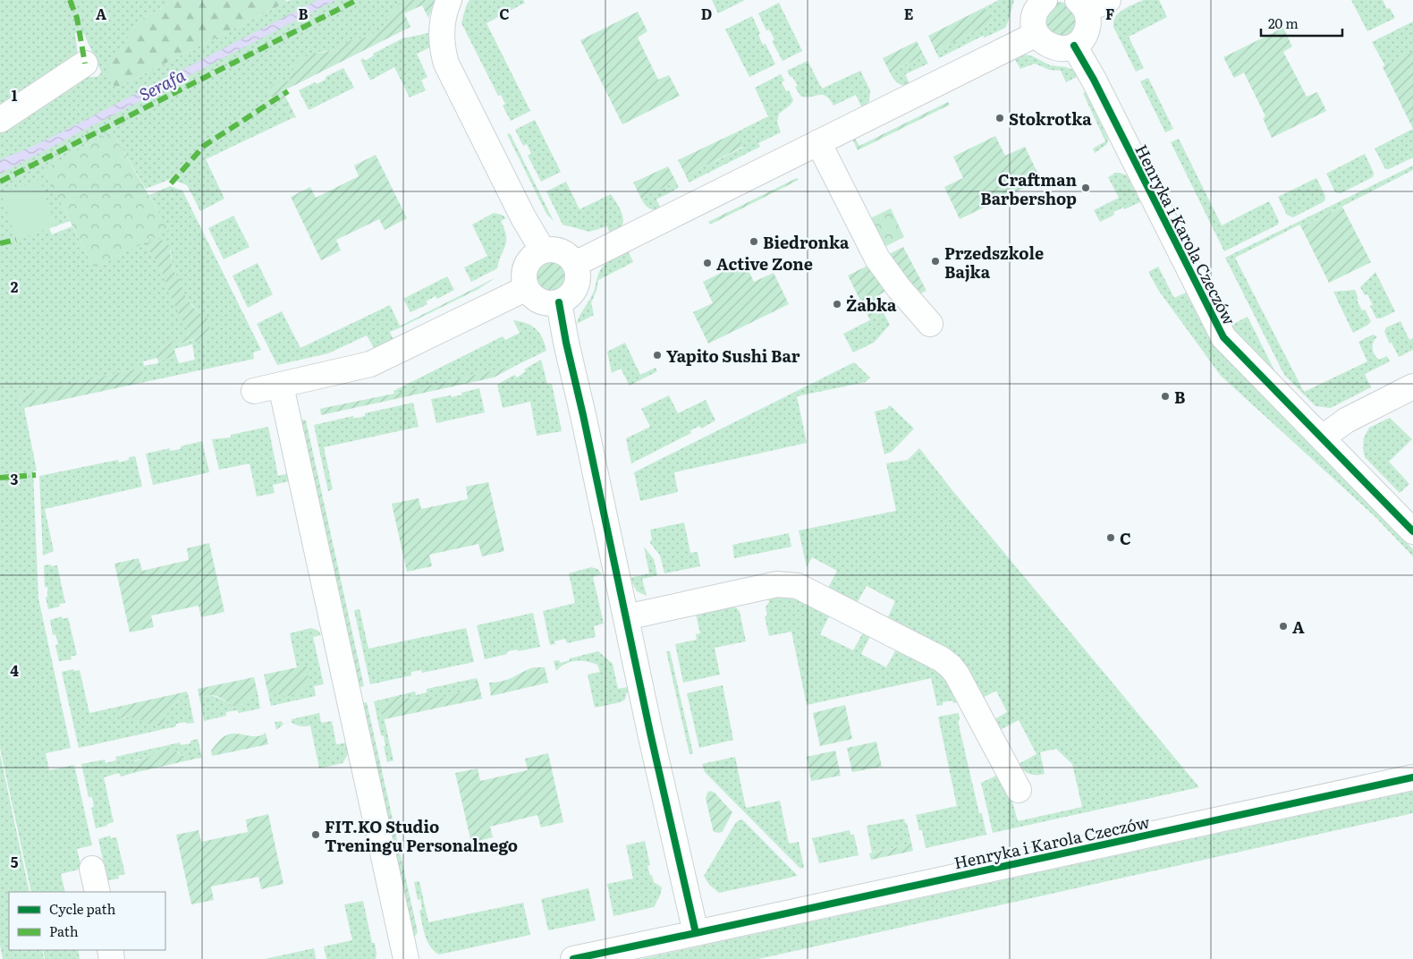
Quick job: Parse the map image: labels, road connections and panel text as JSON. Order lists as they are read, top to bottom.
{
  "streets": {
    "street": ["Henryka i Karola Czeczów"]
  },
  "water": ["Serafa"],
  "places": [
    "Stokrotka",
    "Craftman Barbershop",
    "Biedronka",
    "Przedszkole Bajka",
    "Active Zone",
    "Żabka",
    "Yapito Sushi Bar",
    "B",
    "C",
    "A",
    "FIT.KO Studio Treningu Personalnego"
  ],
  "legend": ["Cycle path", "Path"],
  "scale_bar": "20 m",
  "grid": {
    "columns": [
      "A",
      "B",
      "C",
      "D",
      "E",
      "F"
    ],
    "rows": [
      "1",
      "2",
      "3",
      "4",
      "5"
    ]
  }
}
